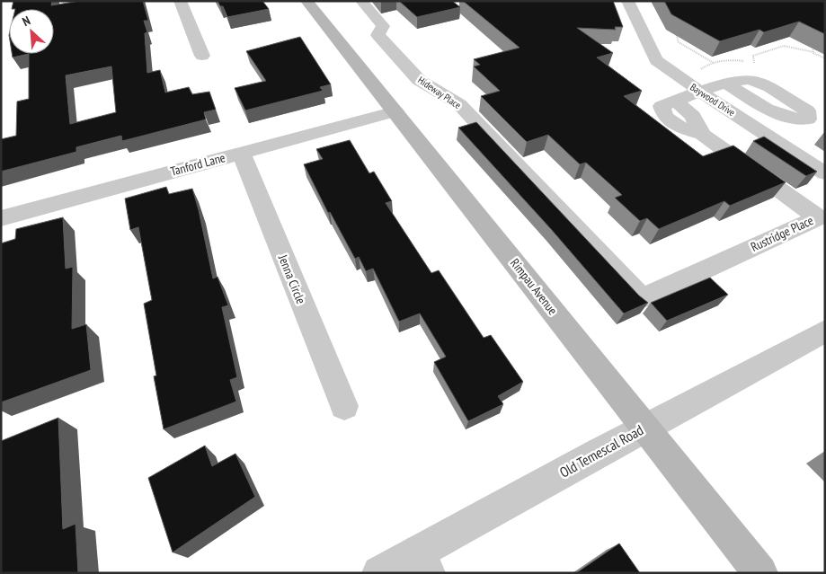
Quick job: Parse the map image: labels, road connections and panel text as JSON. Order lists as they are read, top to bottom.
{
  "streets": {
    "main road": ["Rimpau Avenue"],
    "street": [
      "Hideway Place",
      "Baywood Drive",
      "Tanford Lane",
      "Rustridge Place",
      "Jenna Circle",
      "Old Temescal Road"
    ]
  },
  "crossings": [
    ["Hideway Place", "Rustridge Place"],
    ["Baywood Drive", "Rustridge Place"],
    ["Tanford Lane", "Jenna Circle"],
    ["Tanford Lane", "Rimpau Avenue"],
    ["Rimpau Avenue", "Old Temescal Road"]
  ],
  "north": "top left"
}
